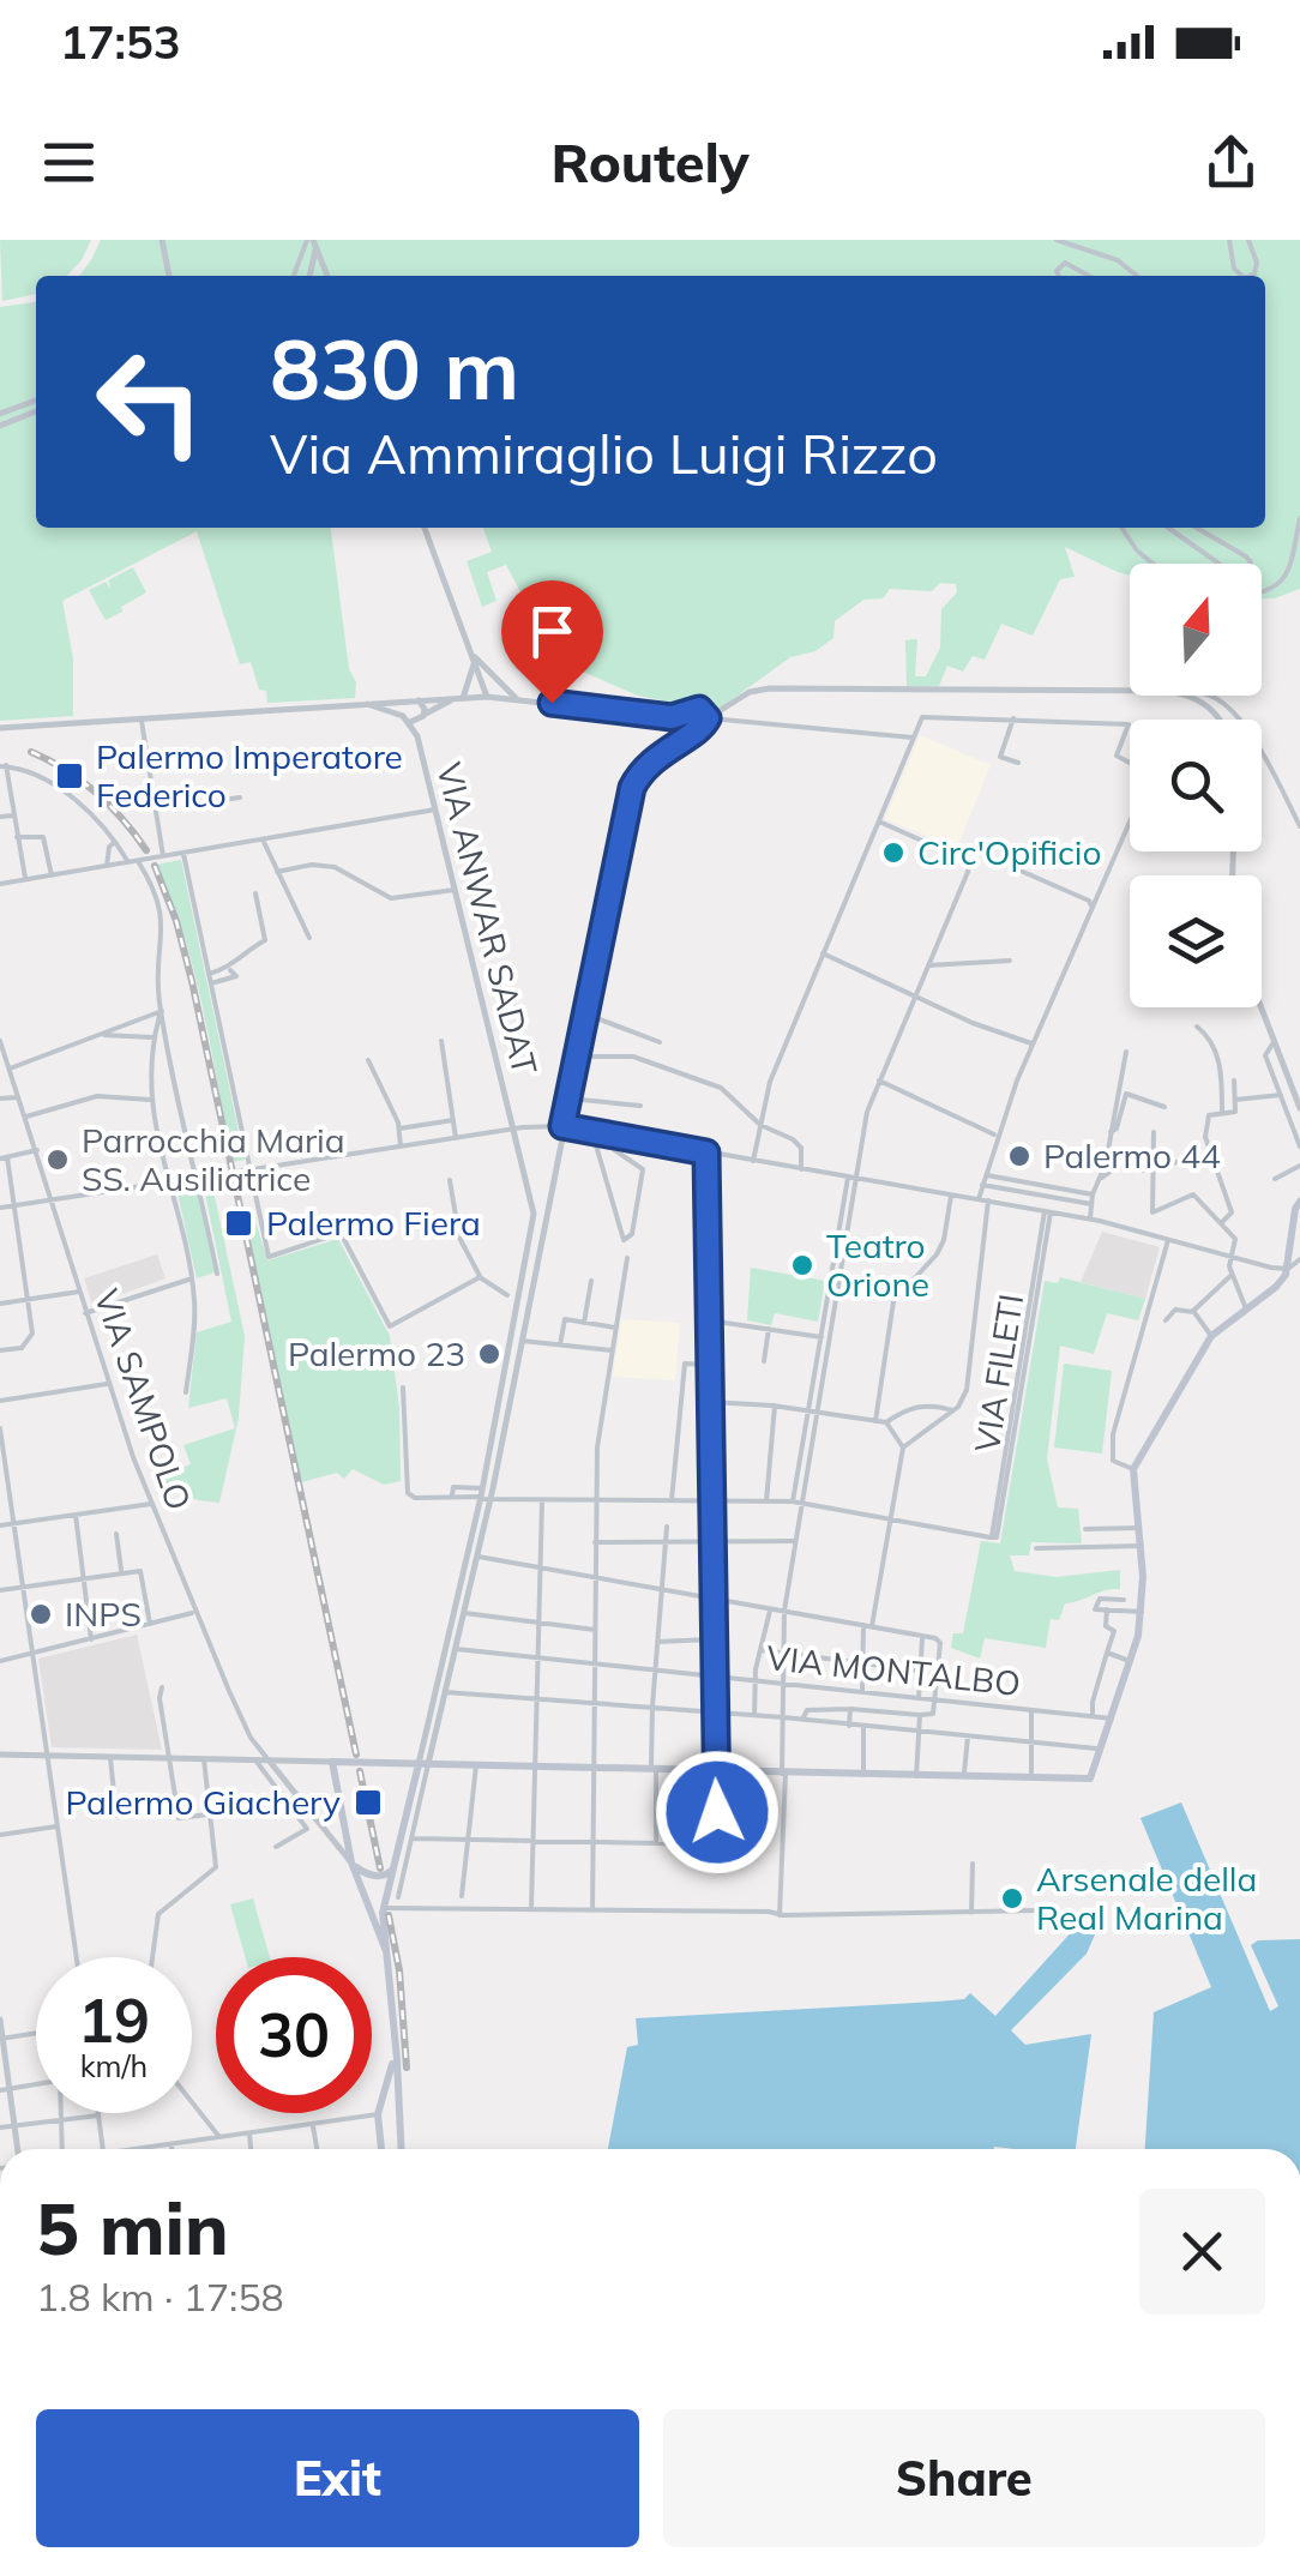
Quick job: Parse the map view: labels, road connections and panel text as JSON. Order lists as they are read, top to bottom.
{
  "streets": {
    "street": [
      "VIA ANWAR SADAT",
      "VIA FILETI",
      "VIA SAMPOLO",
      "VIA MONTALBO"
    ]
  },
  "places": {
    "transit": ["Palermo Imperatore Federico", "Palermo Fiera", "Palermo Giachery"],
    "other": [
      "Circ'Opificio",
      "Palermo 44",
      "Parrocchia Maria SS. Ausiliatrice",
      "Teatro Orione",
      "Palermo 23",
      "INPS",
      "Arsenale della Real Marina"
    ]
  },
  "north": "top",
  "page": {
    "status": "17:53",
    "header": "Routely",
    "turn": ["830 m", "Via Ammiraglio Luigi Rizzo"],
    "speed": "19 km/h",
    "limit": "30",
    "heading": ["5 min", "1.8 km · 17:58"],
    "buttons": ["Exit", "Share"]
  }
}
